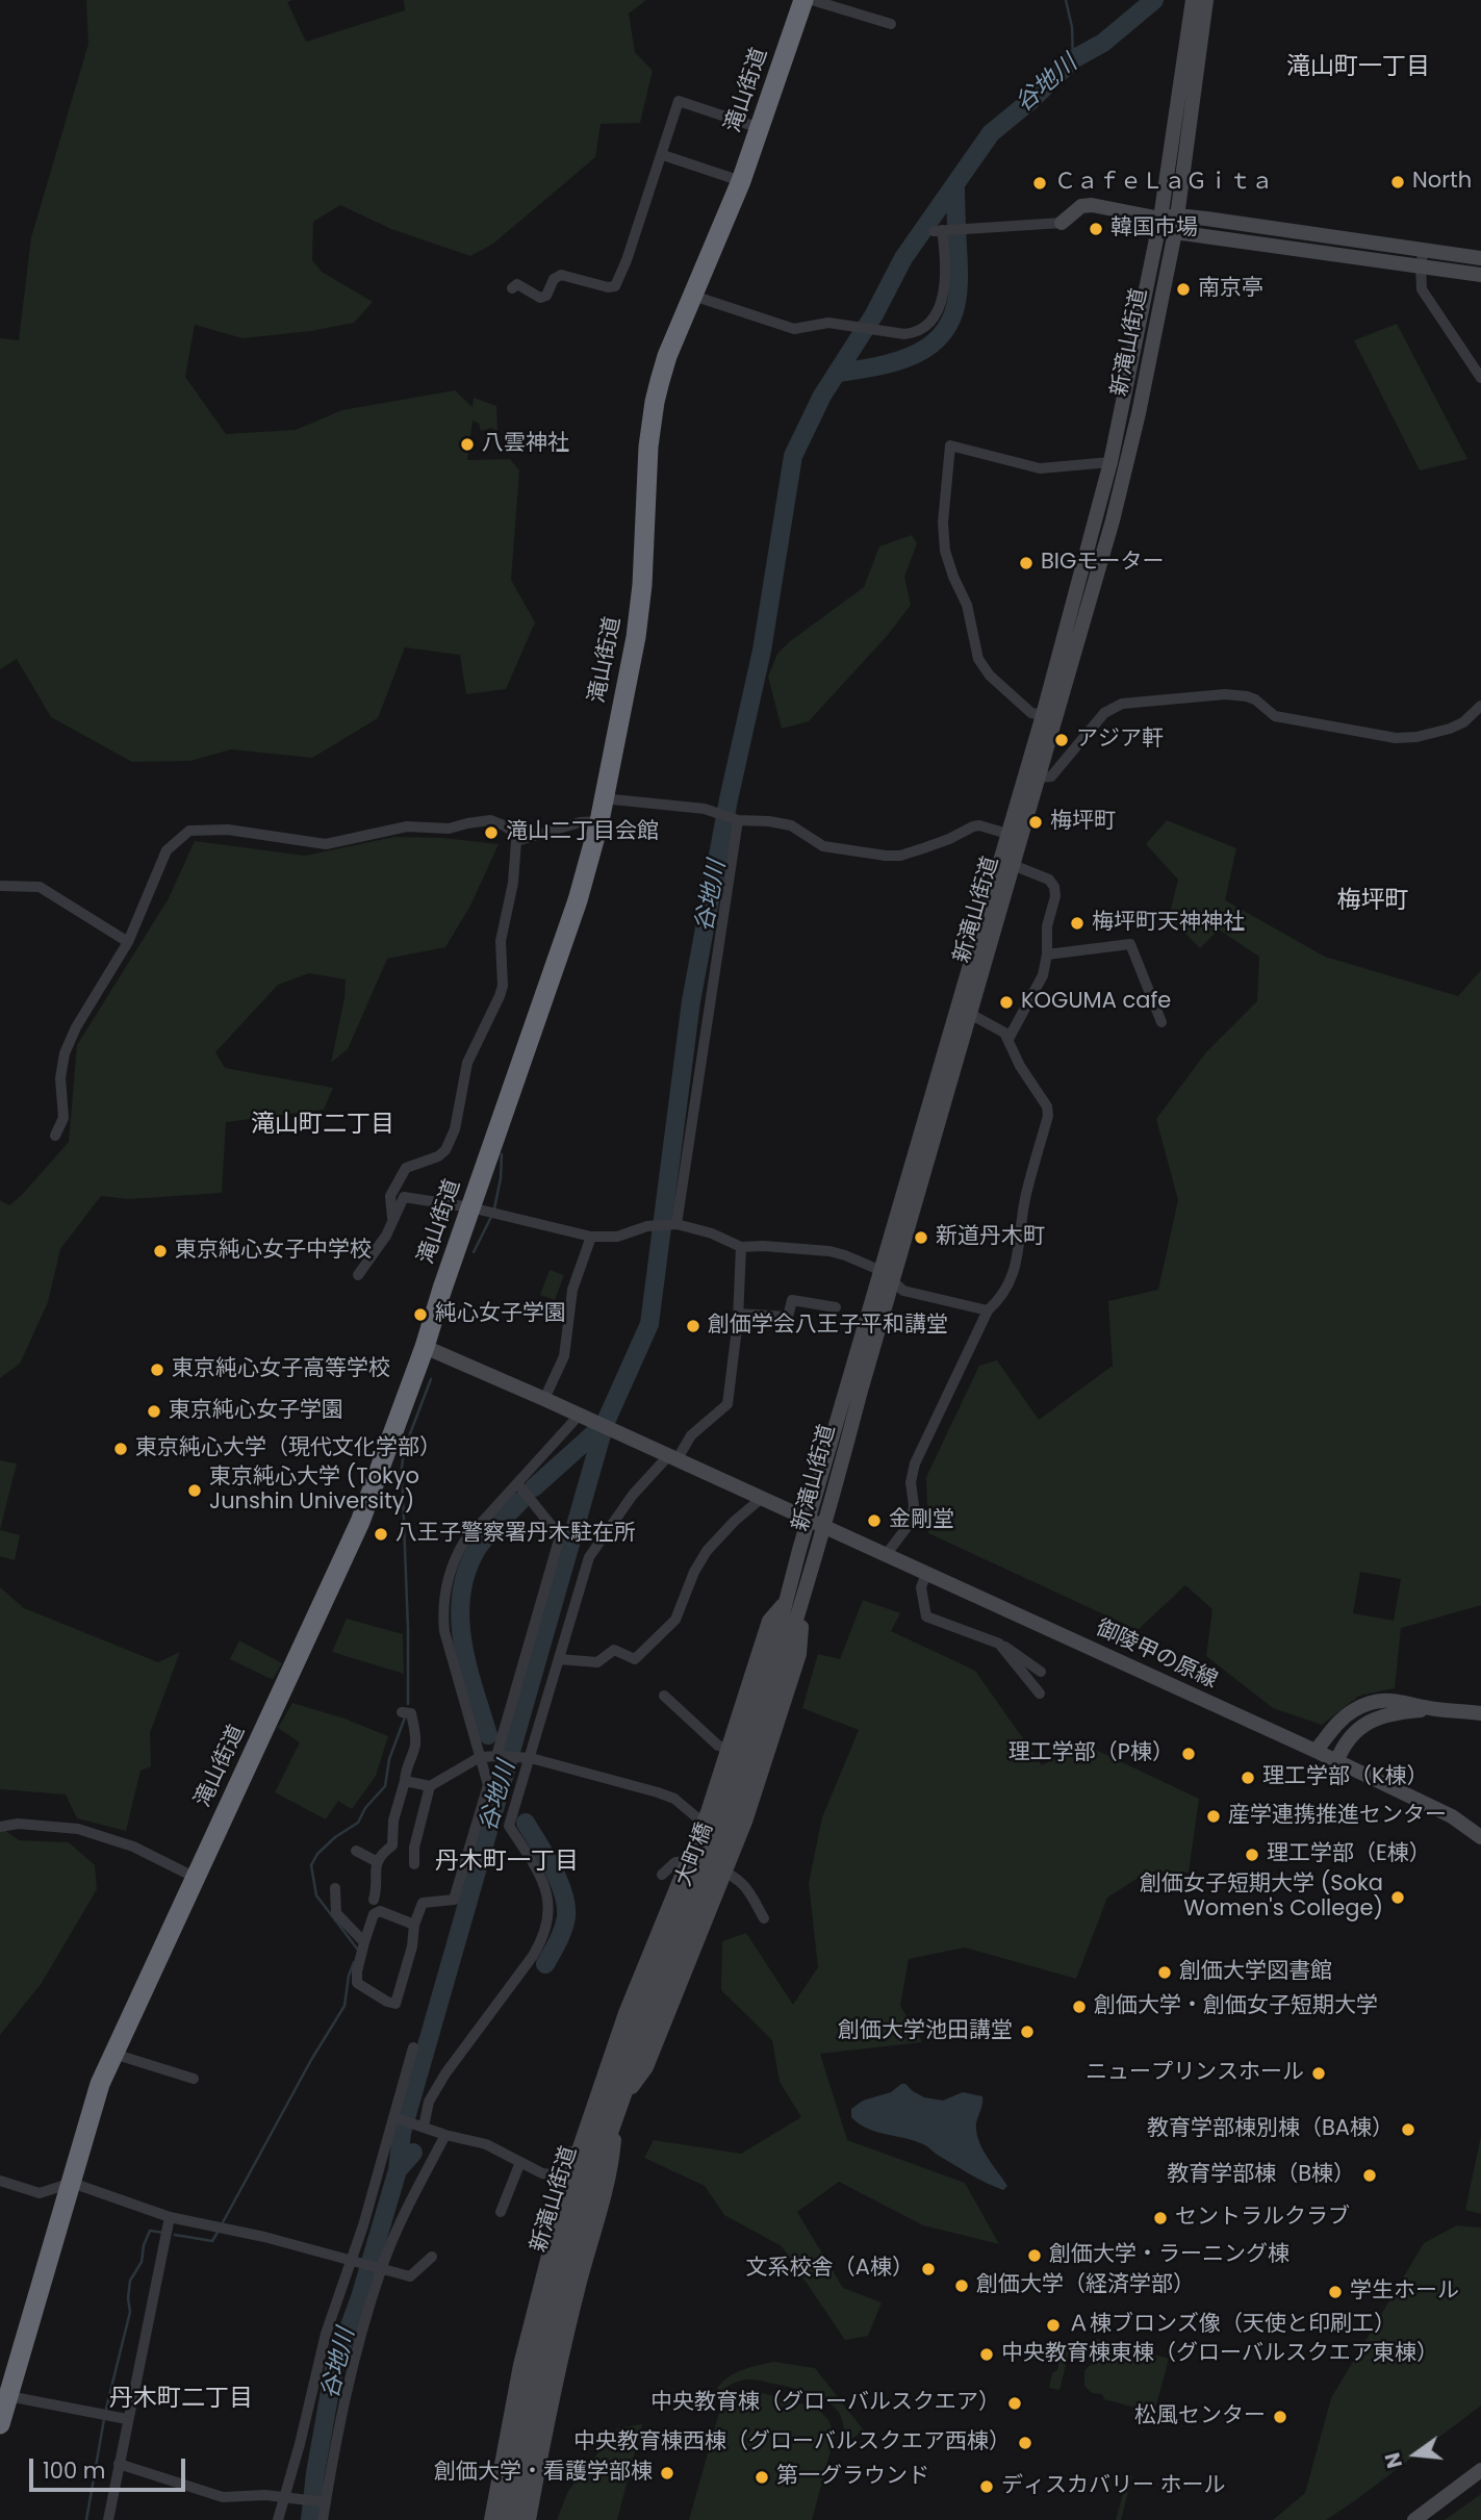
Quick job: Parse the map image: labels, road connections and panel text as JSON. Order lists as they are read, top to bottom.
{
  "streets": {
    "highway": ["滝山街道"],
    "main road": ["新滝山街道", "御陵甲の原線", "大町橋"]
  },
  "crossings": [
    ["滝山街道", "御陵甲の原線"],
    ["新滝山街道", "御陵甲の原線"],
    ["新滝山街道", "大町橋"]
  ],
  "districts": [
    "滝山町一丁目",
    "梅坪町",
    "滝山町二丁目",
    "丹木町一丁目",
    "丹木町二丁目"
  ],
  "water": ["谷地川"],
  "places": [
    "North",
    "ＣａｆｅＬａＧｉｔａ",
    "韓国市場",
    "南京亭",
    "八雲神社",
    "BIGモーター",
    "アジア軒",
    "梅坪町",
    "滝山二丁目会館",
    "梅坪町天神神社",
    "KOGUMA cafe",
    "新道丹木町",
    "東京純心女子中学校",
    "純心女子学園",
    "創価学会八王子平和講堂",
    "東京純心女子高等学校",
    "東京純心女子学園",
    "東京純心大学（現代文化学部）",
    "東京純心大学 (Tokyo Junshin University)",
    "金剛堂",
    "八王子警察署丹木駐在所",
    "理工学部（P棟）",
    "理工学部（K棟）",
    "産学連携推進センター",
    "理工学部（E棟）",
    "創価女子短期大学 (Soka Women's College)",
    "創価大学図書館",
    "創価大学・創価女子短期大学",
    "創価大学池田講堂",
    "ニュープリンスホール",
    "教育学部棟別棟（BA棟）",
    "教育学部棟（B棟）",
    "セントラルクラブ",
    "創価大学・ラーニング棟",
    "文系校舎（A棟）",
    "創価大学（経済学部）",
    "学生ホール",
    "Ａ棟ブロンズ像（天使と印刷工）",
    "中央教育棟東棟（グローバルスクエア東棟）",
    "中央教育棟（グローバルスクエア）",
    "松風センター",
    "中央教育棟西棟（グローバルスクエア西棟）",
    "創価大学・看護学部棟",
    "第一グラウンド",
    "ディスカバリー ホール"
  ],
  "scale_bar": "100 m",
  "north": "left"
}
